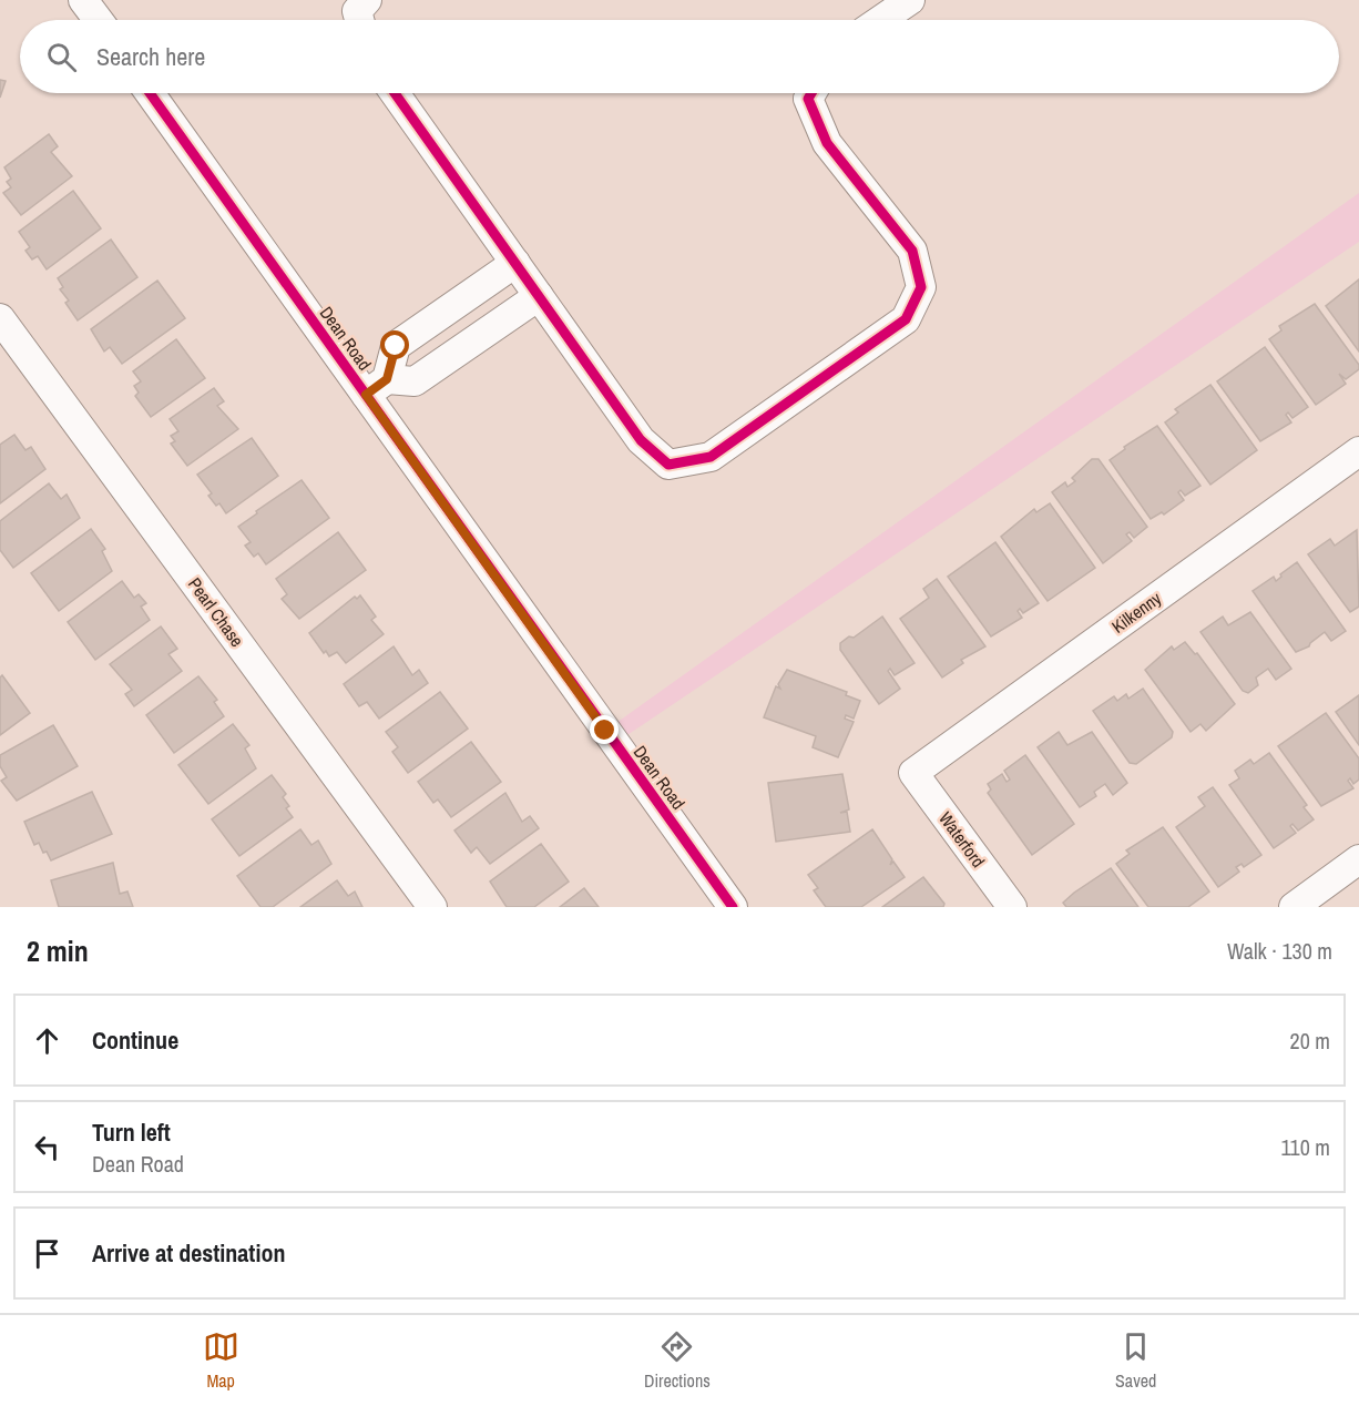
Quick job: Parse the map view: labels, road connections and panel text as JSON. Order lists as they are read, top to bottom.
{
  "streets": {
    "street": [
      "Dean Road",
      "Pearl Chase",
      "Kilkenny",
      "Waterford"
    ]
  },
  "crossings": [
    ["Kilkenny", "Waterford"]
  ],
  "page": {
    "search": "Search here",
    "heading": ["2 min", "Walk · 130 m"],
    "list": [
      ["Continue", "20 m"],
      ["Turn left", "Dean Road", "110 m"],
      "Arrive at destination"
    ],
    "nav": ["Map", "Directions", "Saved"]
  }
}
